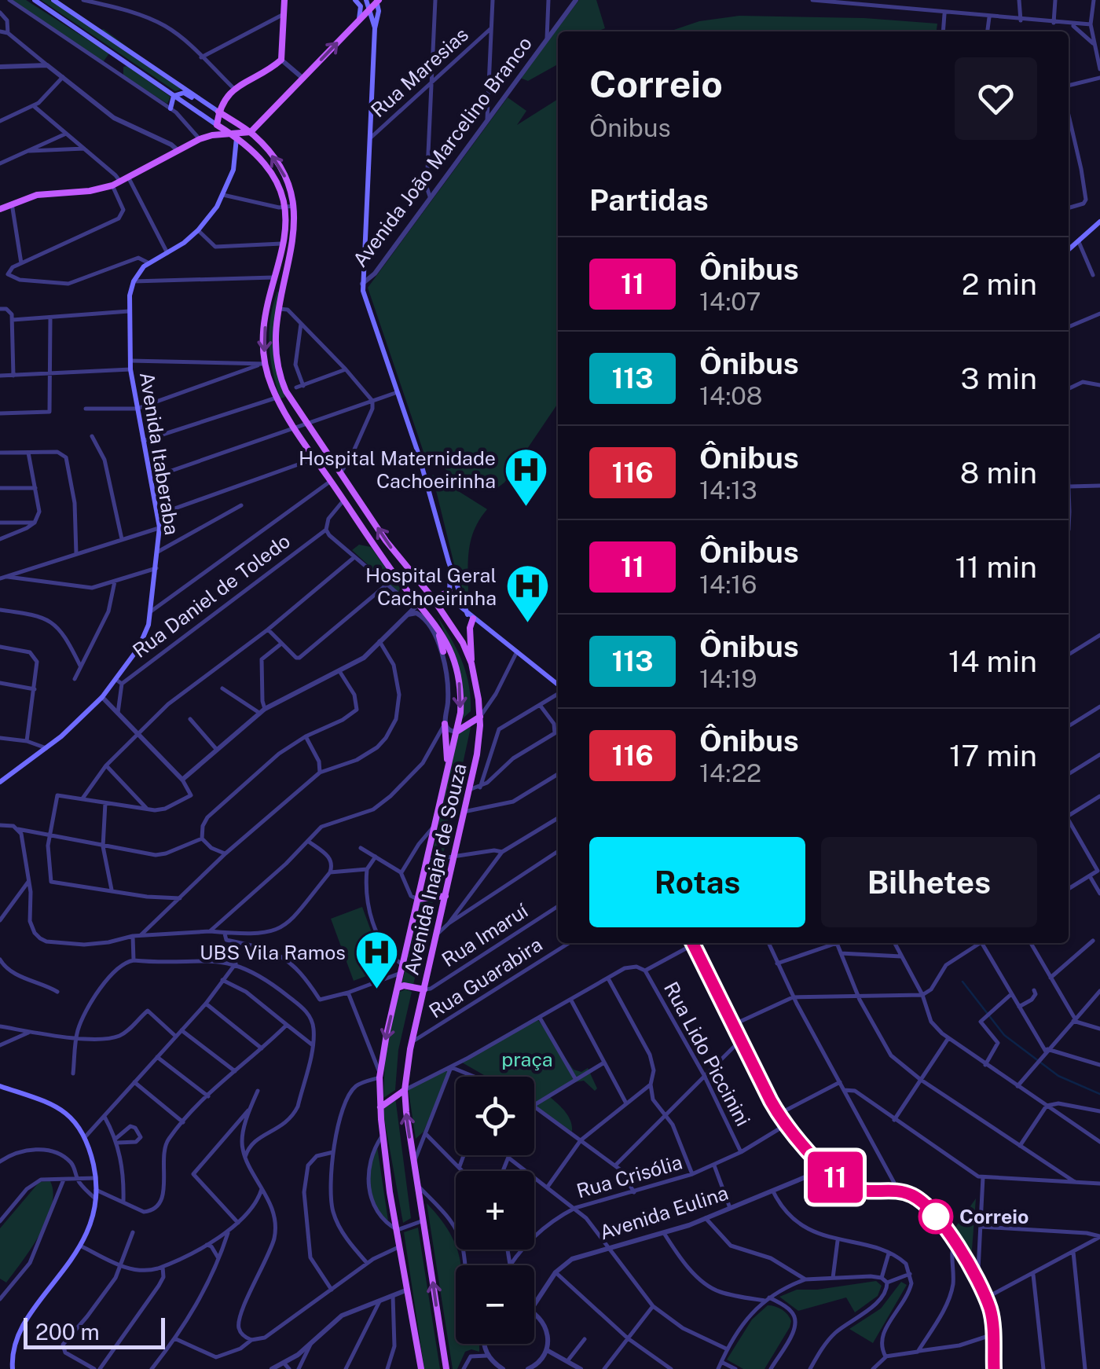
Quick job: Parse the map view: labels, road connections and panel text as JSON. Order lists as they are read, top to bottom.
{
  "streets": {
    "main road": ["Avenida Itaberaba", "Avenida Inajar de Souza"],
    "street": [
      "Rua Maresias",
      "Avenida João Marcelino Branco",
      "Rua Daniel de Toledo",
      "Rua Imaruí",
      "Rua Guarabira",
      "Rua Lido Piccinini",
      "Rua Crisólia",
      "Avenida Eulina"
    ]
  },
  "crossings": [
    ["Avenida Itaberaba", "Rua Daniel de Toledo"],
    ["Avenida Itaberaba", "Avenida Inajar de Souza"],
    ["Avenida Inajar de Souza", "Rua Imaruí"],
    ["Avenida Inajar de Souza", "Rua Guarabira"],
    ["Rua Lido Piccinini", "Rua Crisólia"]
  ],
  "parks": ["praça"],
  "places": {
    "hospital": ["Hospital Maternidade Cachoeirinha", "Hospital Geral Cachoeirinha", "UBS Vila Ramos"],
    "other": ["Correio"]
  },
  "lines": ["bus line 11"],
  "scale_bar": "200 m",
  "page": {
    "on_map": "11",
    "heading": [
      ["Correio", "Ônibus"],
      "Partidas"
    ],
    "list": [
      {
        "mark": "11",
        "name": "Ônibus",
        "note": "14:07",
        "value": "2 min"
      },
      {
        "mark": "113",
        "name": "Ônibus",
        "note": "14:08",
        "value": "3 min"
      },
      {
        "mark": "116",
        "name": "Ônibus",
        "note": "14:13",
        "value": "8 min"
      },
      {
        "mark": "11",
        "name": "Ônibus",
        "note": "14:16",
        "value": "11 min"
      },
      {
        "mark": "113",
        "name": "Ônibus",
        "note": "14:19",
        "value": "14 min"
      },
      {
        "mark": "116",
        "name": "Ônibus",
        "note": "14:22",
        "value": "17 min"
      }
    ],
    "buttons": ["Rotas", "Bilhetes"],
    "map_buttons": ["+", "−"],
    "scale": "200 m"
  }
}
